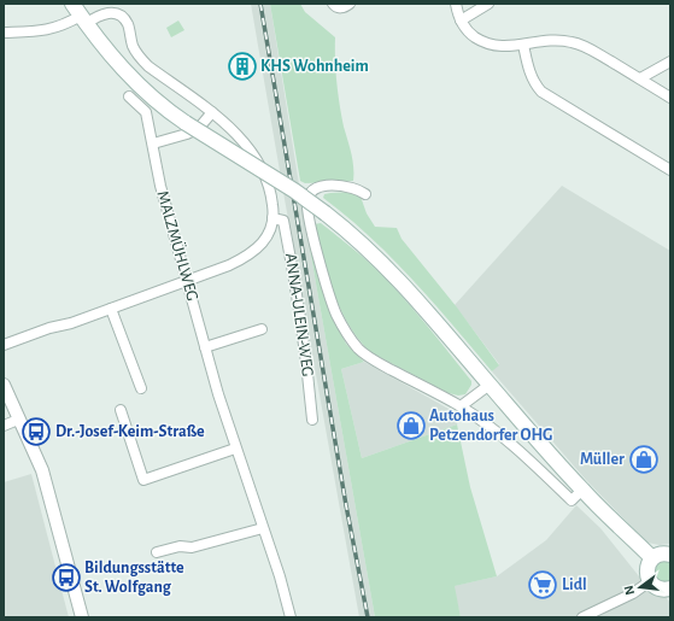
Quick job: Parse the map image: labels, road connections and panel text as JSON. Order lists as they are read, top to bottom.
{
  "streets": {
    "street": ["MALZMÜHLWEG", "ANNA-ULEIN-WEG"]
  },
  "places": {
    "building": ["KHS Wohnheim"],
    "shop": ["Autohaus Petzendorfer OHG", "Müller"],
    "bus stop": ["Dr.-Josef-Keim-Straße", "Bildungsstätte St. Wolfgang"],
    "supermarket": ["Lidl"]
  },
  "north": "left"
}
